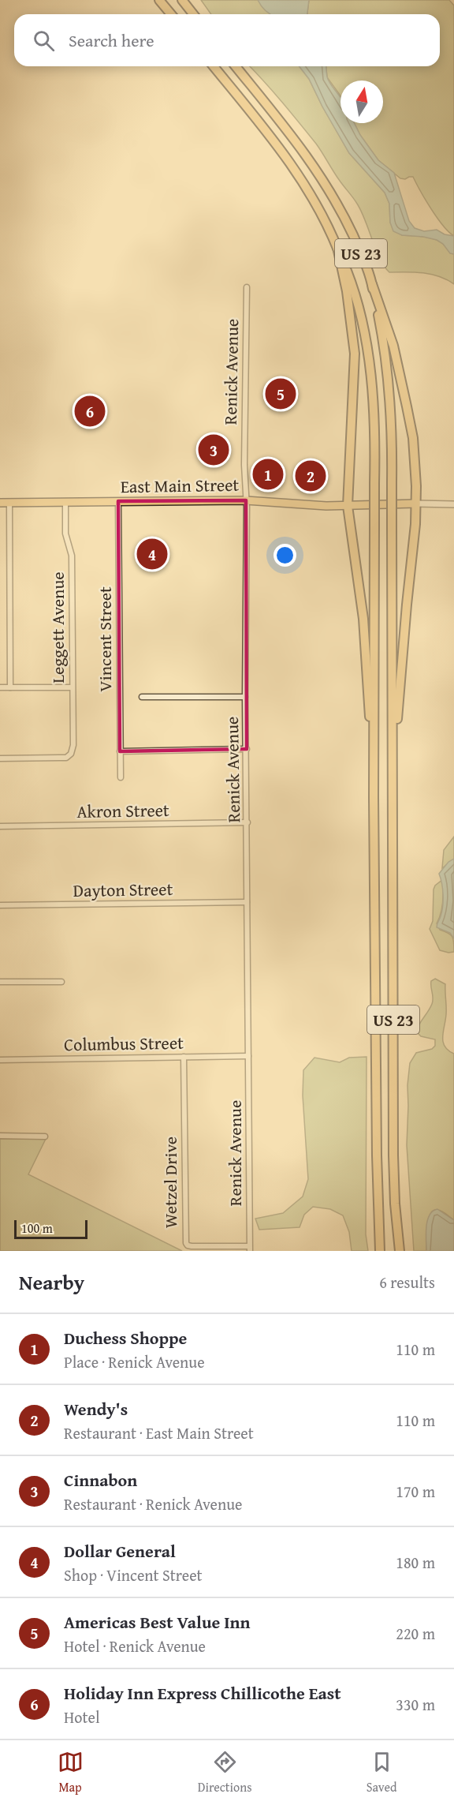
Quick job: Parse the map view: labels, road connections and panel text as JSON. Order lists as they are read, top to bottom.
{
  "streets": {
    "highway": ["US 23"],
    "main road": ["East Main Street"],
    "street": [
      "Renick Avenue",
      "Leggett Avenue",
      "Vincent Street",
      "Akron Street",
      "Dayton Street",
      "Columbus Street",
      "Wetzel Drive"
    ]
  },
  "crossings": [
    ["Renick Avenue", "East Main Street"],
    ["Renick Avenue", "Akron Street"],
    ["Renick Avenue", "Dayton Street"],
    ["Renick Avenue", "Columbus Street"],
    ["Renick Avenue", "Wetzel Drive"],
    ["East Main Street", "Leggett Avenue"],
    ["East Main Street", "Vincent Street"],
    ["Columbus Street", "Wetzel Drive"]
  ],
  "scale_bar": "100 m",
  "north": "top",
  "page": {
    "search": "Search here",
    "pins": [
      "5",
      "6",
      "3",
      "1",
      "2",
      "4"
    ],
    "scale": "100 m",
    "heading": ["Nearby", "6 results"],
    "list": [
      {
        "mark": "1",
        "name": "Duchess Shoppe",
        "note": "Place · Renick Avenue",
        "value": "110 m"
      },
      {
        "mark": "2",
        "name": "Wendy's",
        "note": "Restaurant · East Main Street",
        "value": "110 m"
      },
      {
        "mark": "3",
        "name": "Cinnabon",
        "note": "Restaurant · Renick Avenue",
        "value": "170 m"
      },
      {
        "mark": "4",
        "name": "Dollar General",
        "note": "Shop · Vincent Street",
        "value": "180 m"
      },
      {
        "mark": "5",
        "name": "Americas Best Value Inn",
        "note": "Hotel · Renick Avenue",
        "value": "220 m"
      },
      {
        "mark": "6",
        "name": "Holiday Inn Express Chillicothe East",
        "note": "Hotel",
        "value": "330 m"
      }
    ],
    "nav": ["Map", "Directions", "Saved"]
  }
}
